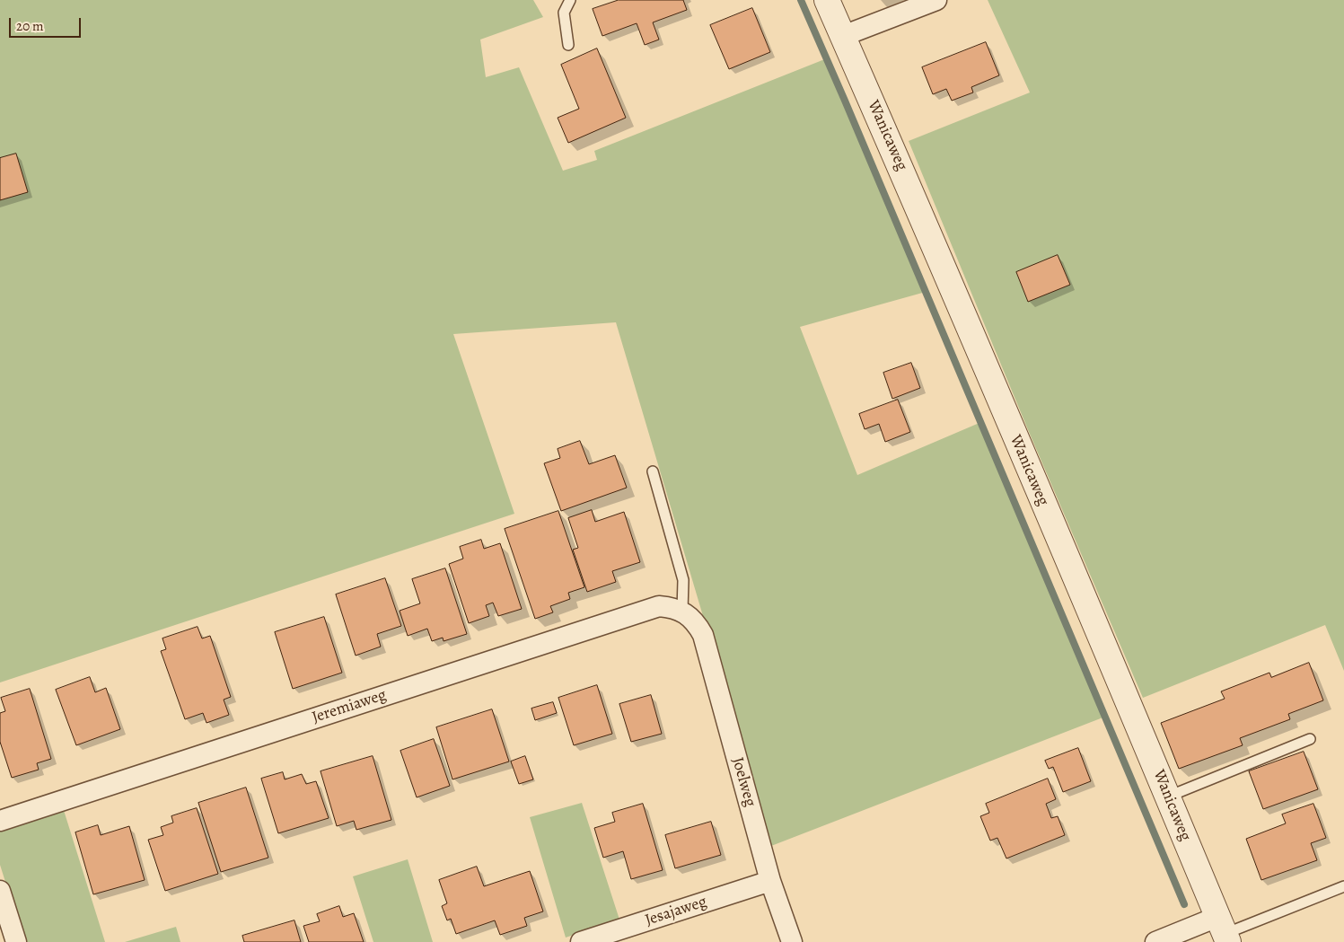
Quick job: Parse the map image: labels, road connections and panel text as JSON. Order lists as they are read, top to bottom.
{
  "streets": {
    "street": [
      "Wanicaweg",
      "Jeremiaweg",
      "Joelweg",
      "Jesajaweg"
    ]
  },
  "crossings": [
    ["Jeremiaweg", "Joelweg"],
    ["Joelweg", "Jesajaweg"]
  ],
  "scale_bar": "20 m"
}
